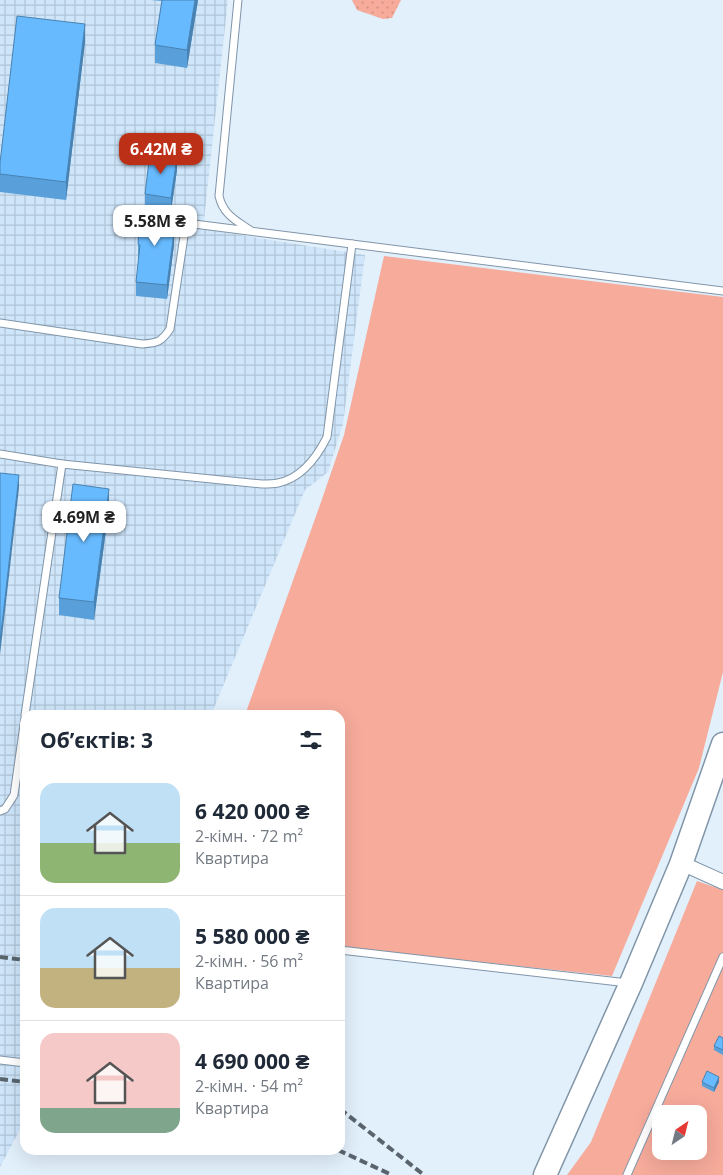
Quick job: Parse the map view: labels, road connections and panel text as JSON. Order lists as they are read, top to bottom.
{
  "north": "top right",
  "page": {
    "price": ["6.42M ₴", "5.58M ₴", "4.69M ₴"],
    "heading": "Об’єктів: 3",
    "list": [
      {
        "name": "6 420 000 ₴",
        "note": "2-кімн. · 72 m² · Квартира"
      },
      {
        "name": "5 580 000 ₴",
        "note": "2-кімн. · 56 m² · Квартира"
      },
      {
        "name": "4 690 000 ₴",
        "note": "2-кімн. · 54 m² · Квартира"
      }
    ]
  }
}
